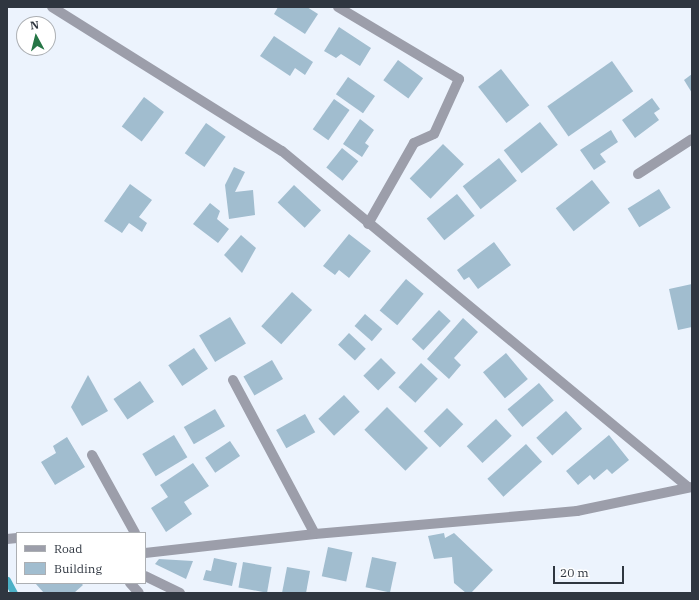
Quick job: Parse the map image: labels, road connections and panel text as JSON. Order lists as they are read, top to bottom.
{
  "legend": ["Road", "Building"],
  "scale_bar": "20 m",
  "north": "top"
}
